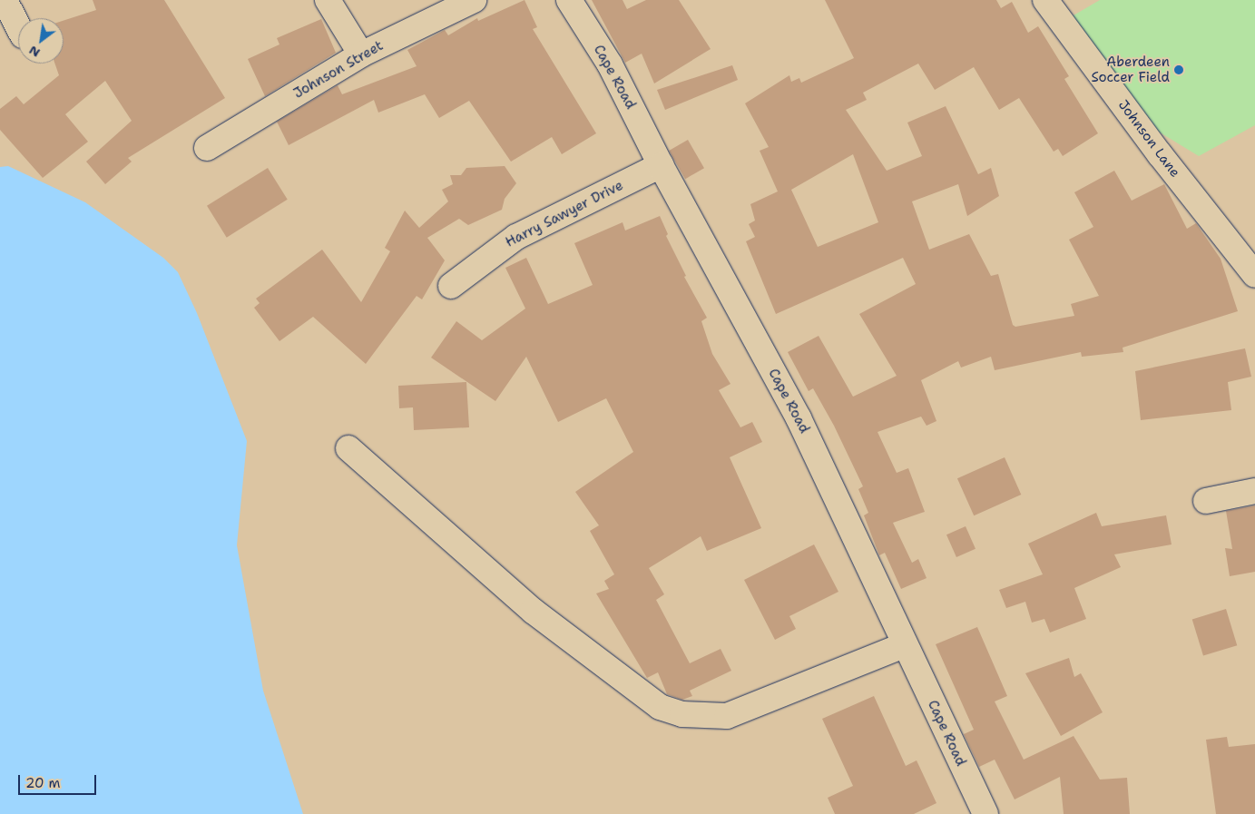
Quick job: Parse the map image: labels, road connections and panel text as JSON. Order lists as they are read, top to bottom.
{
  "streets": {
    "street": [
      "Johnson Street",
      "Cape Road",
      "Johnson Lane",
      "Harry Sawyer Drive"
    ]
  },
  "crossings": [
    ["Cape Road", "Harry Sawyer Drive"]
  ],
  "places": ["Aberdeen Soccer Field"],
  "scale_bar": "20 m",
  "north": "bottom left"
}
